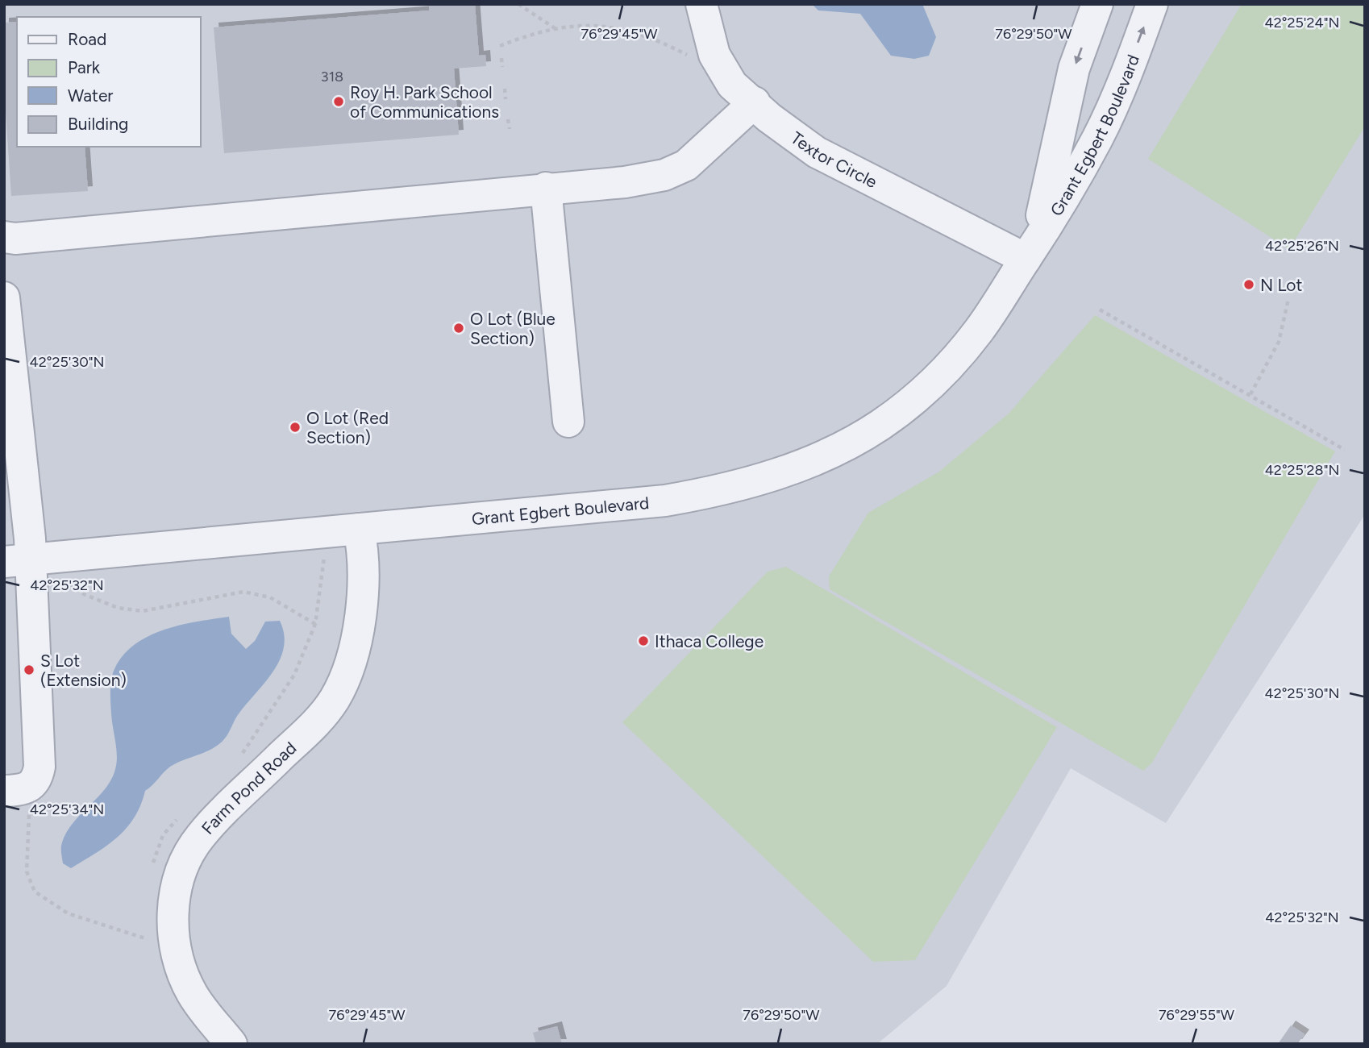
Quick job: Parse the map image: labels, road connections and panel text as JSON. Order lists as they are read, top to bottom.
{
  "streets": {
    "street": ["Grant Egbert Boulevard", "Textor Circle", "Farm Pond Road"]
  },
  "crossings": [
    ["Grant Egbert Boulevard", "Textor Circle"],
    ["Grant Egbert Boulevard", "Farm Pond Road"]
  ],
  "places": [
    "Roy H. Park School of Communications",
    "N Lot",
    "O Lot (Blue Section)",
    "O Lot (Red Section)",
    "Ithaca College",
    "S Lot (Extension)"
  ],
  "house_numbers": ["318"],
  "legend": [
    "Road",
    "Park",
    "Water",
    "Building"
  ],
  "coordinates": [
    "42°25'24\"N",
    "76°29'45\"W",
    "76°29'50\"W",
    "42°25'26\"N",
    "42°25'30\"N",
    "42°25'28\"N",
    "42°25'32\"N",
    "42°25'34\"N",
    "76°29'55\"W"
  ]
}
